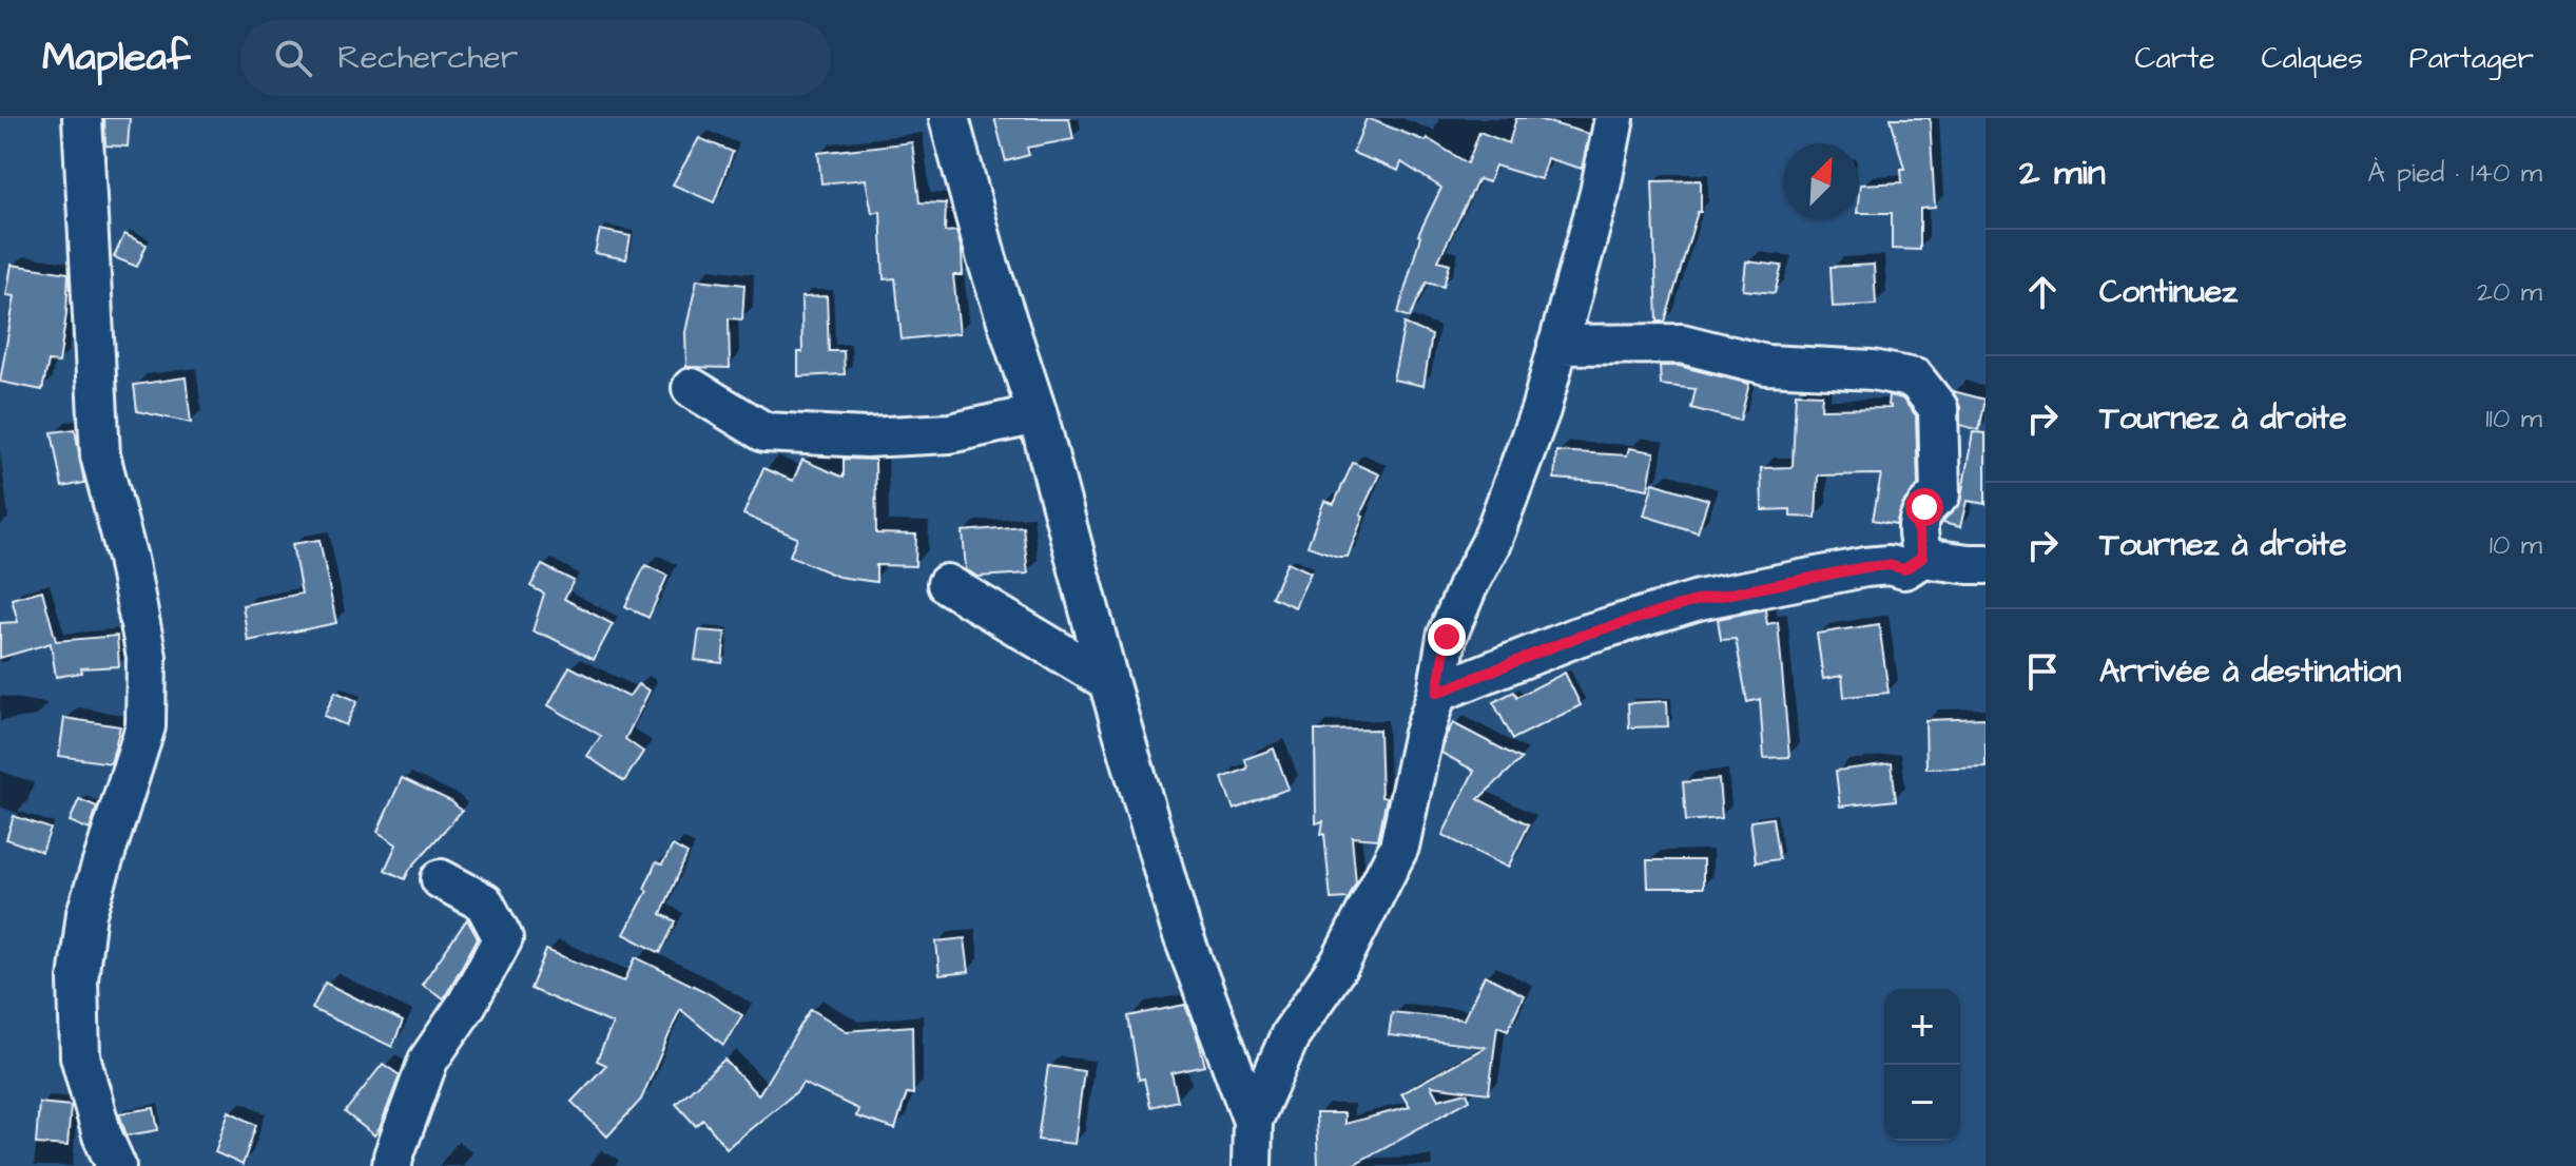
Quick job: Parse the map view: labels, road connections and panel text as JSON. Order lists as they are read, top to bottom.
{
  "north": "top right",
  "page": {
    "header": "Mapleaf",
    "search": "Rechercher",
    "nav": ["Carte", "Calques", "Partager"],
    "heading": ["2 min", "À pied · 140 m"],
    "list": [
      ["Continuez", "20 m"],
      ["Tournez à droite", "110 m"],
      ["Tournez à droite", "10 m"],
      "Arrivée à destination"
    ],
    "map_buttons": ["+", "−"]
  }
}
